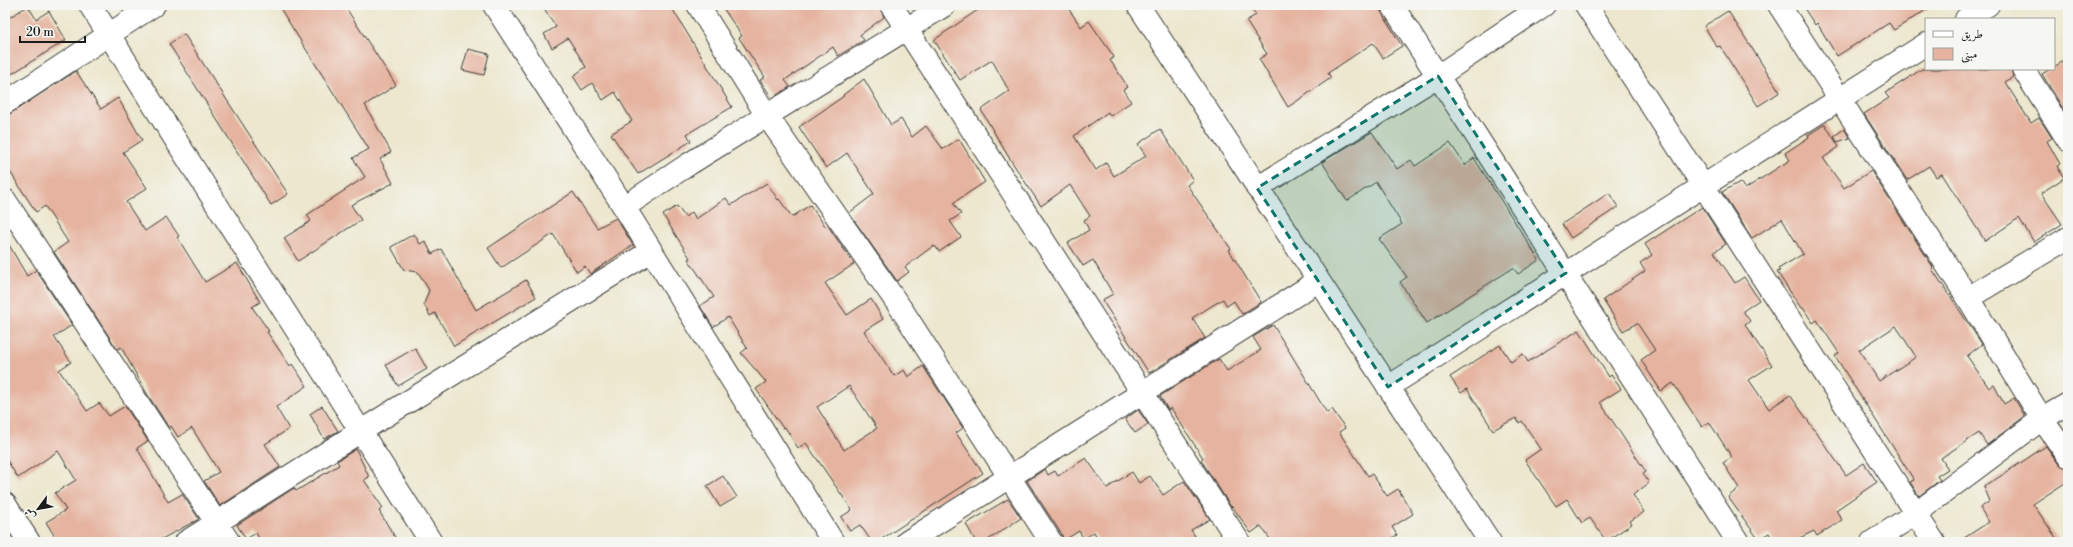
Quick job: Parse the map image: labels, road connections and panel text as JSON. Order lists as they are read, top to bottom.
{
  "legend": ["طريق", "مبنى"],
  "scale_bar": "20 m",
  "north": "bottom left"
}
